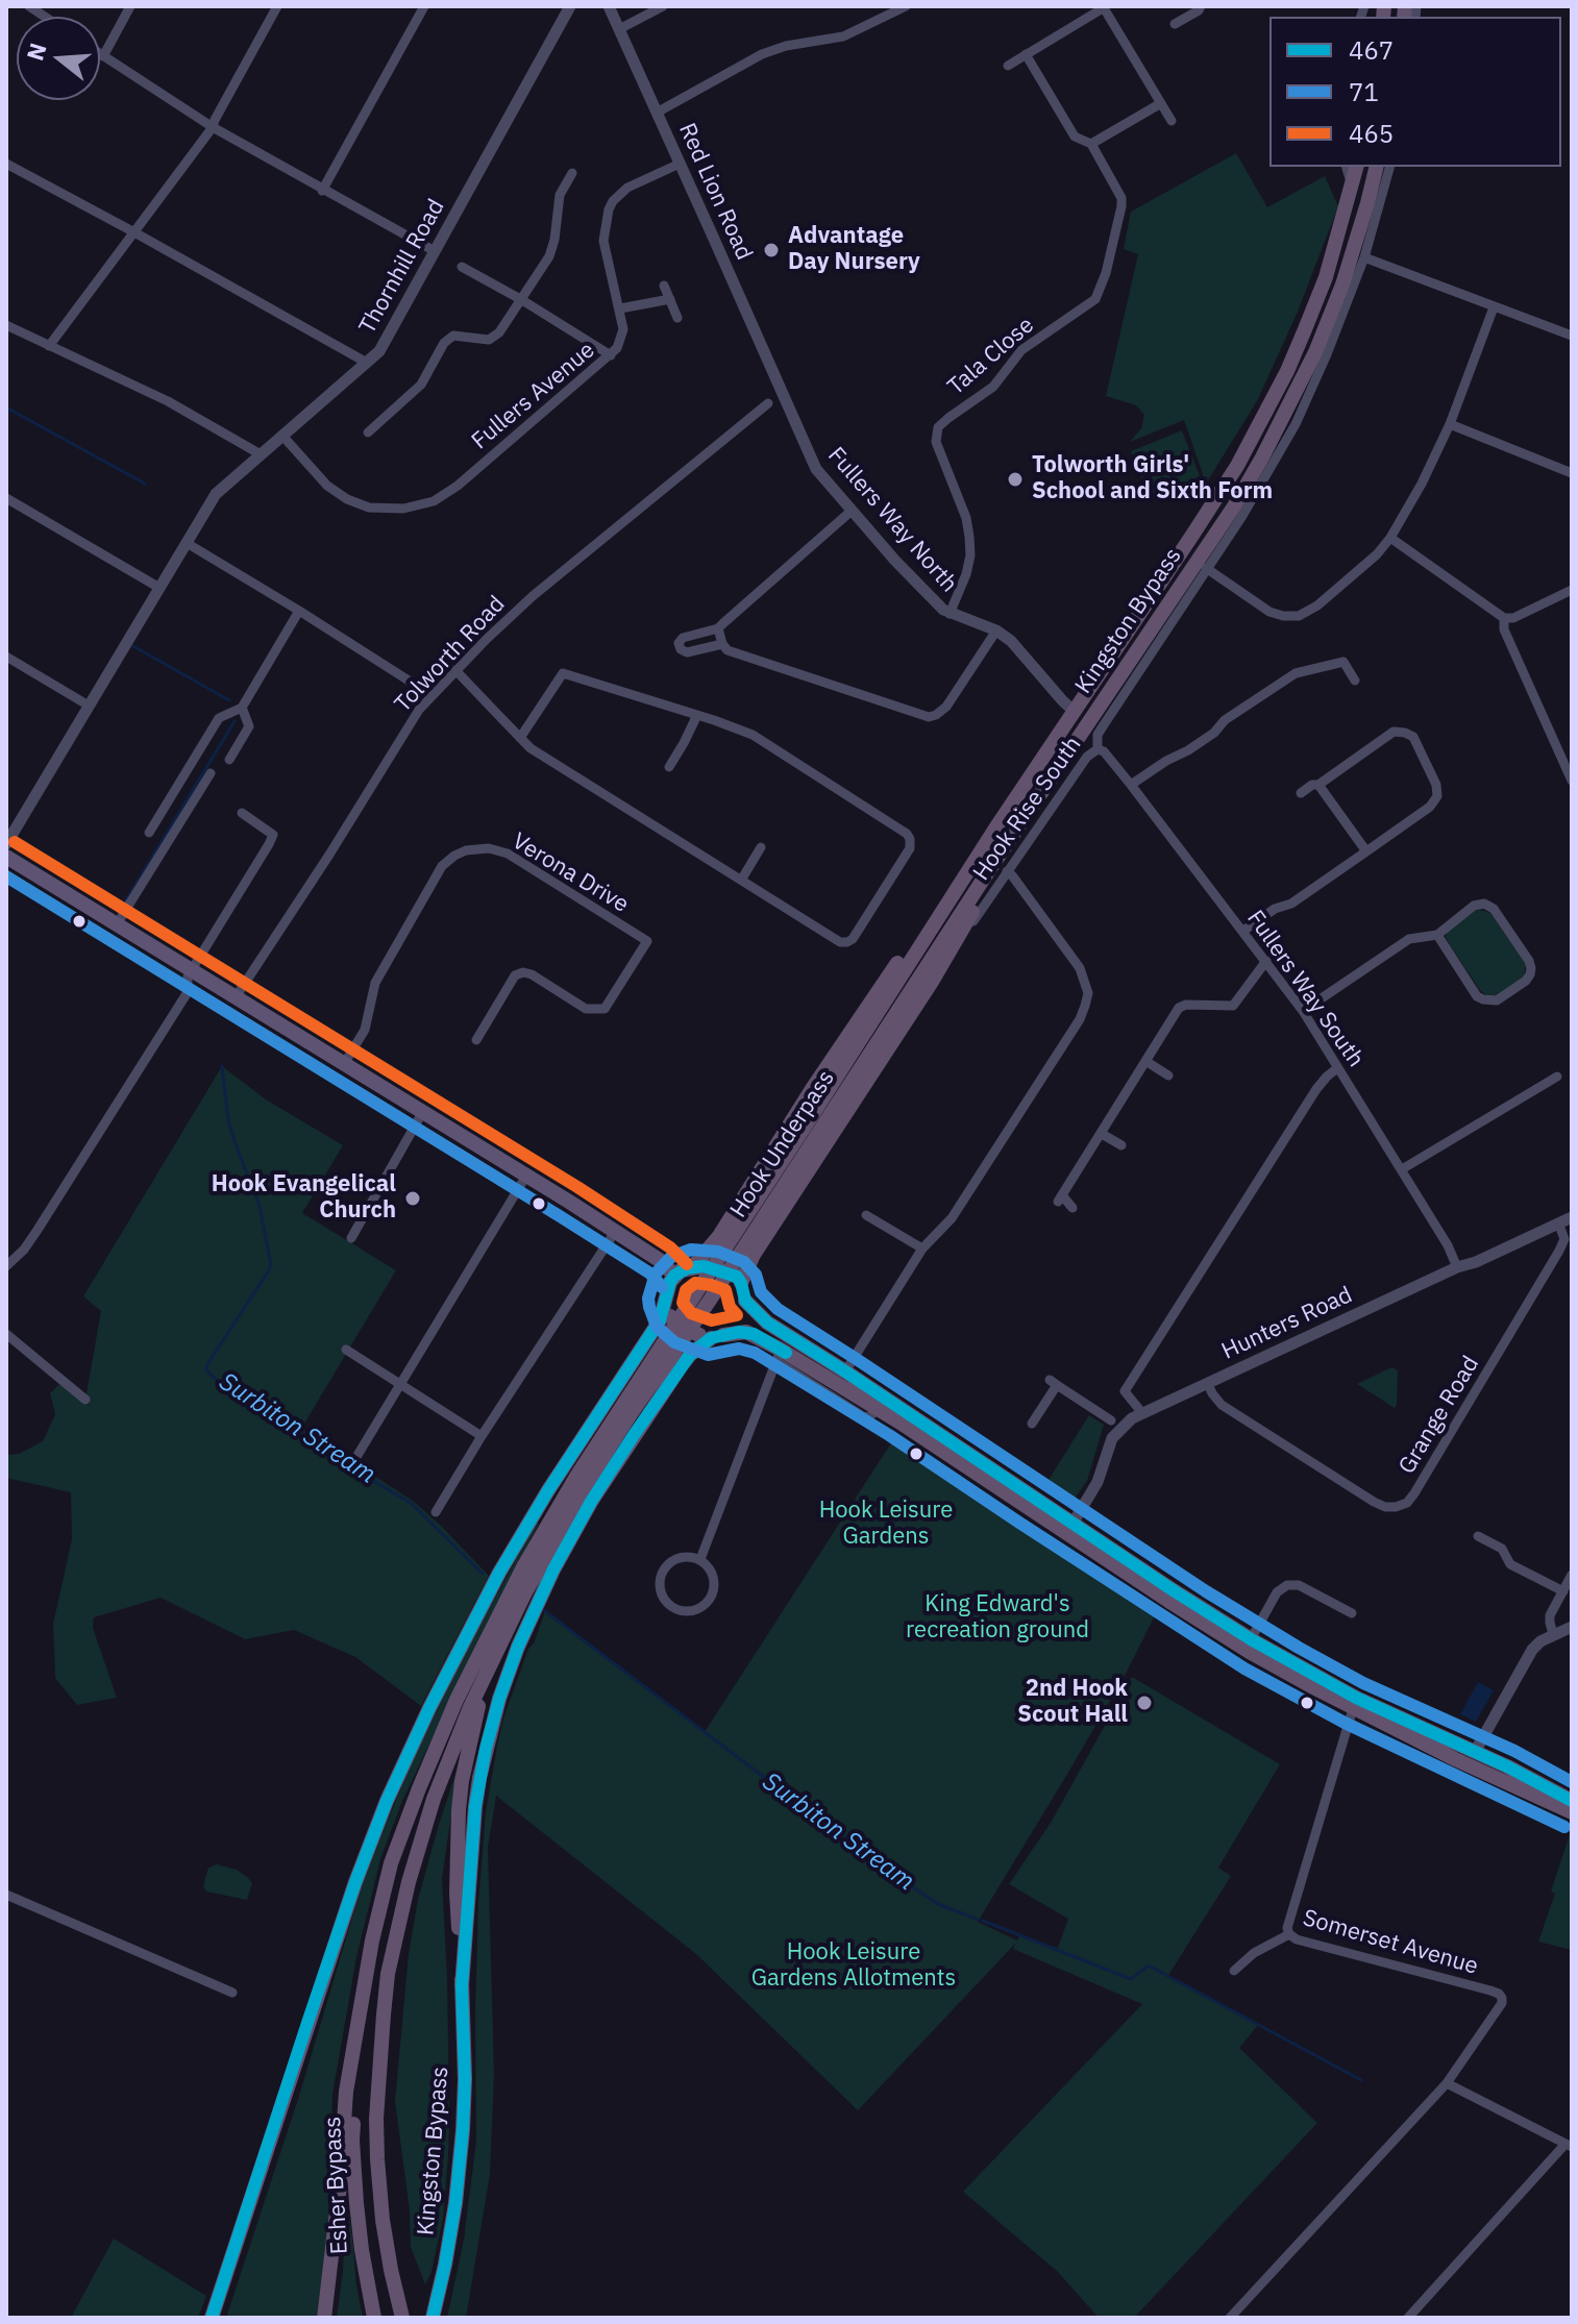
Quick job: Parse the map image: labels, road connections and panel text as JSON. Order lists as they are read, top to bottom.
{
  "streets": {
    "highway": ["Kingston Bypass", "Hook Underpass", "Esher Bypass"],
    "street": [
      "Red Lion Road",
      "Thornhill Road",
      "Tala Close",
      "Fullers Avenue",
      "Fullers Way North",
      "Tolworth Road",
      "Hook Rise South",
      "Verona Drive",
      "Fullers Way South",
      "Hunters Road",
      "Grange Road",
      "Somerset Avenue"
    ]
  },
  "crossings": [
    ["Red Lion Road", "Fullers Avenue"],
    ["Red Lion Road", "Fullers Way North"],
    ["Thornhill Road", "Fullers Avenue"],
    ["Tala Close", "Fullers Way North"],
    ["Fullers Way North", "Kingston Bypass"],
    ["Kingston Bypass", "Hook Underpass"],
    ["Hook Rise South", "Fullers Way South"],
    ["Fullers Way South", "Hunters Road"],
    ["Hook Underpass", "Esher Bypass"],
    ["Hunters Road", "Grange Road"]
  ],
  "water": ["Surbiton Stream"],
  "parks": ["Hook Leisure Gardens", "King Edward's recreation ground", "Hook Leisure Gardens Allotments"],
  "places": [
    "Advantage Day Nursery",
    "Tolworth Girls' School and Sixth Form",
    "Hook Evangelical Church",
    "2nd Hook Scout Hall"
  ],
  "lines": ["transit line 465", "transit line 71", "transit line 467"],
  "legend": ["467", "71", "465"],
  "north": "left"
}
